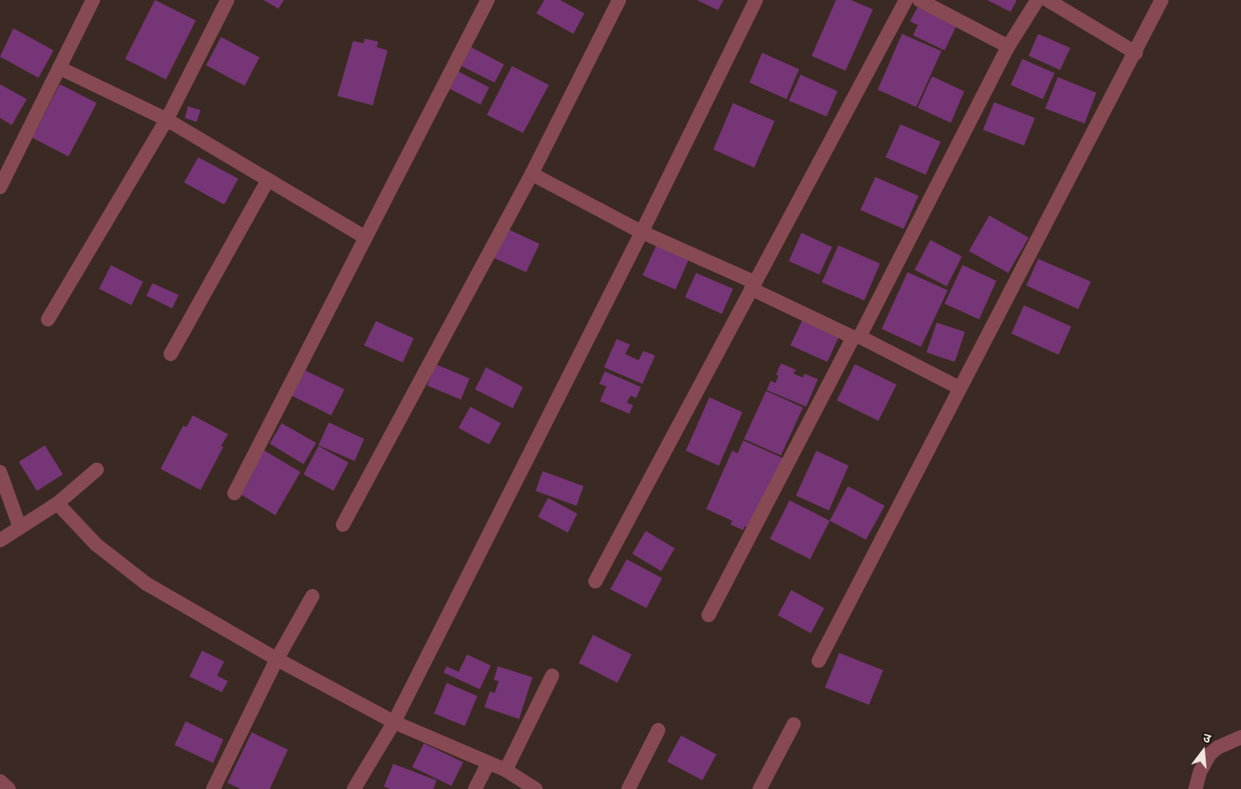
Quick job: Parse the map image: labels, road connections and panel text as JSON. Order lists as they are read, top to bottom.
{
  "north": "top"
}
